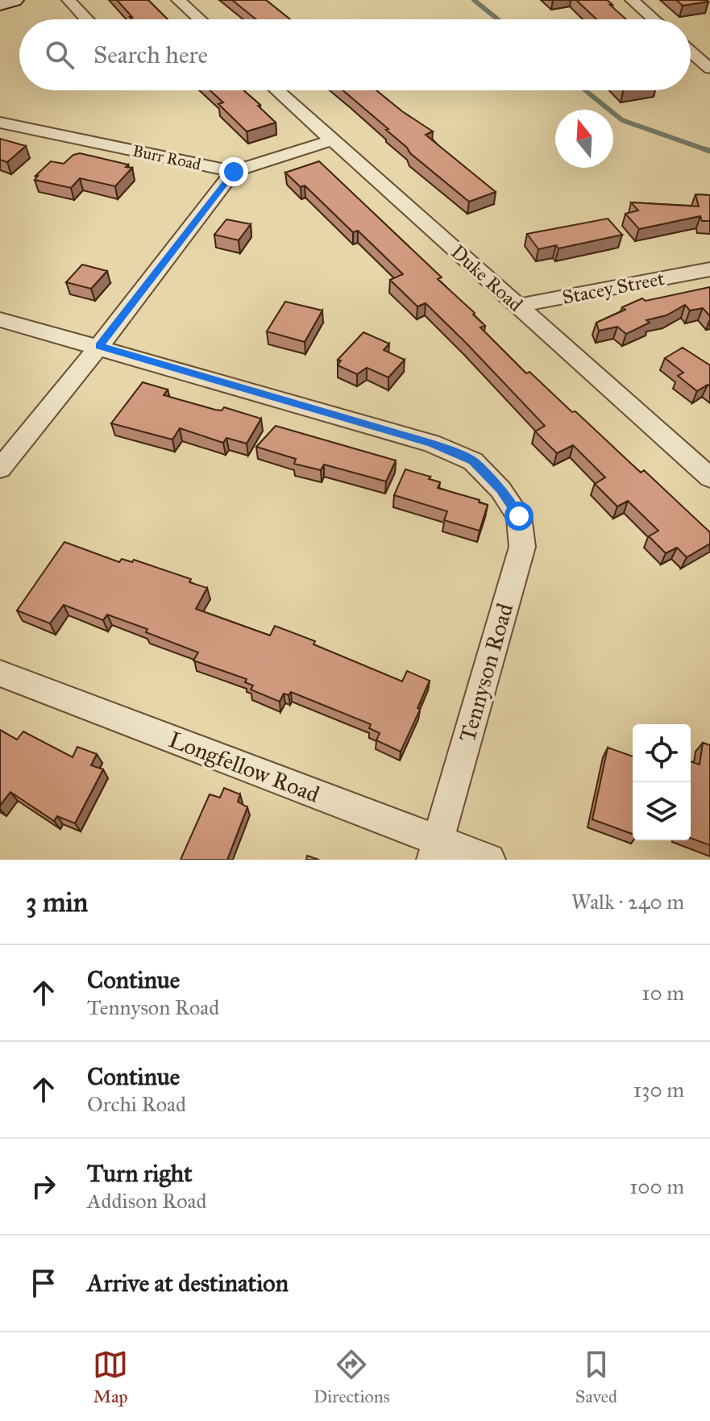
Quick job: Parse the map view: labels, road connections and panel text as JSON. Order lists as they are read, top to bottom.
{
  "streets": {
    "street": [
      "Burr Road",
      "Duke Road",
      "Stacey Street",
      "Tennyson Road",
      "Longfellow Road"
    ]
  },
  "crossings": [
    ["Burr Road", "Duke Road"],
    ["Duke Road", "Stacey Street"],
    ["Tennyson Road", "Longfellow Road"]
  ],
  "north": "top",
  "page": {
    "search": "Search here",
    "heading": ["3 min", "Walk · 240 m"],
    "list": [
      ["Continue", "Tennyson Road", "10 m"],
      ["Continue", "Orchi Road", "130 m"],
      ["Turn right", "Addison Road", "100 m"],
      "Arrive at destination"
    ],
    "nav": ["Map", "Directions", "Saved"]
  }
}
